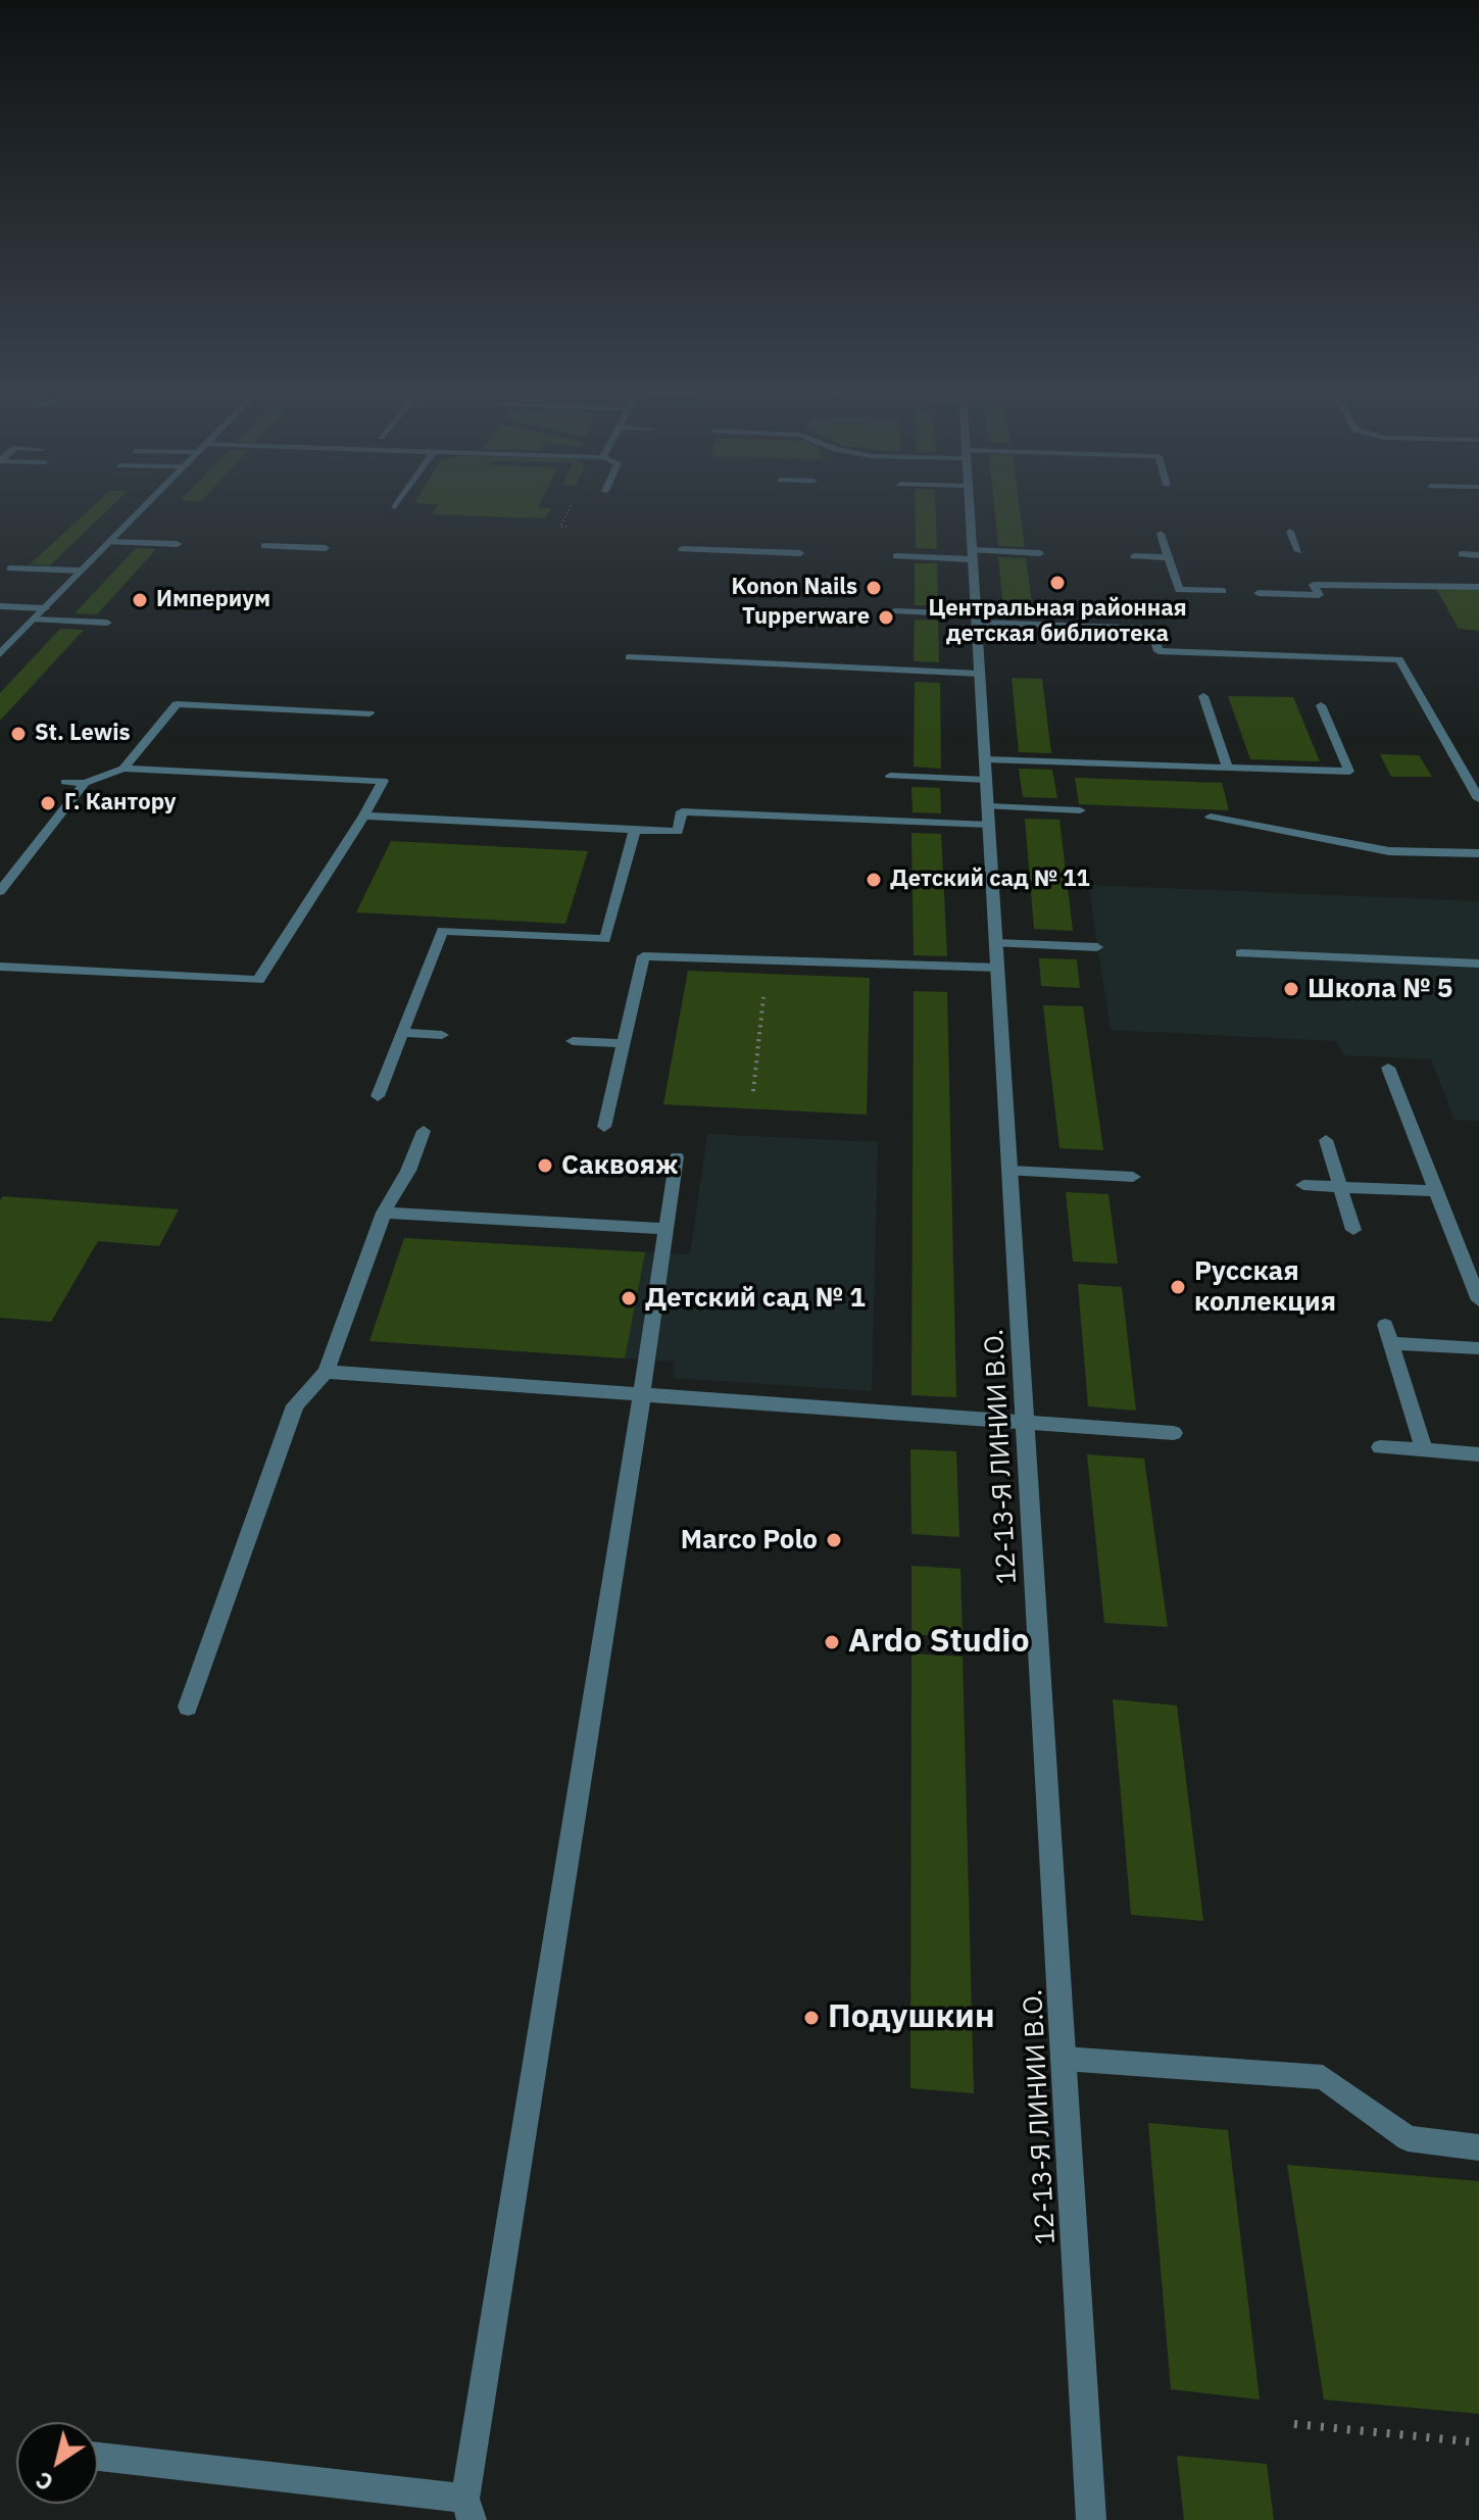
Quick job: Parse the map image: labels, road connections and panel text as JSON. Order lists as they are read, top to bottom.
{
  "streets": {
    "street": ["12-13-Я ЛИНИИ В.О."]
  },
  "places": [
    "Центральная районная детская библиотека",
    "Konon Nails",
    "Империум",
    "Tupperware",
    "St. Lewis",
    "Г. Кантору",
    "Детский сад № 11",
    "Школа № 5",
    "Саквояж",
    "Русская коллекция",
    "Детский сад № 1",
    "Marco Polo",
    "Ardo Studio",
    "Подушкин"
  ],
  "north": "bottom left"
}
